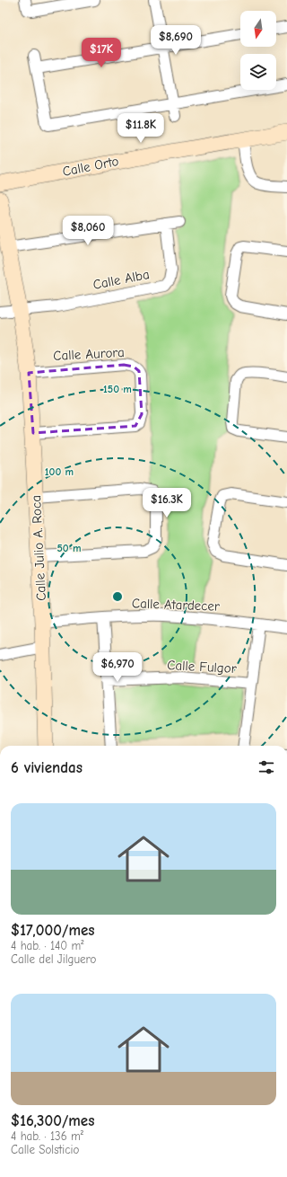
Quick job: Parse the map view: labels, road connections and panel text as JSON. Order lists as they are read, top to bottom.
{
  "streets": {
    "street": [
      "Calle Orto",
      "Calle Alba",
      "Calle Aurora",
      "Calle Julio A. Roca",
      "Calle Atardecer",
      "Calle Fulgor"
    ]
  },
  "crossings": [
    ["Calle Alba", "Calle Julio A. Roca"],
    ["Calle Aurora", "Calle Julio A. Roca"],
    ["Calle Julio A. Roca", "Calle Atardecer"]
  ],
  "north": "bottom",
  "page": {
    "price": [
      "$8,690",
      "$17K",
      "$11.8K",
      "$8,060",
      "$16.3K",
      "$6,970"
    ],
    "heading": "6 viviendas",
    "list": [
      {
        "name": "$17,000/mes",
        "note": "4 hab. · 140 m² · Calle del Jilguero"
      },
      {
        "name": "$16,300/mes",
        "note": "4 hab. · 136 m² · Calle Solsticio"
      }
    ]
  },
  "rings": ["150 m", "100 m", "50 m"]
}
